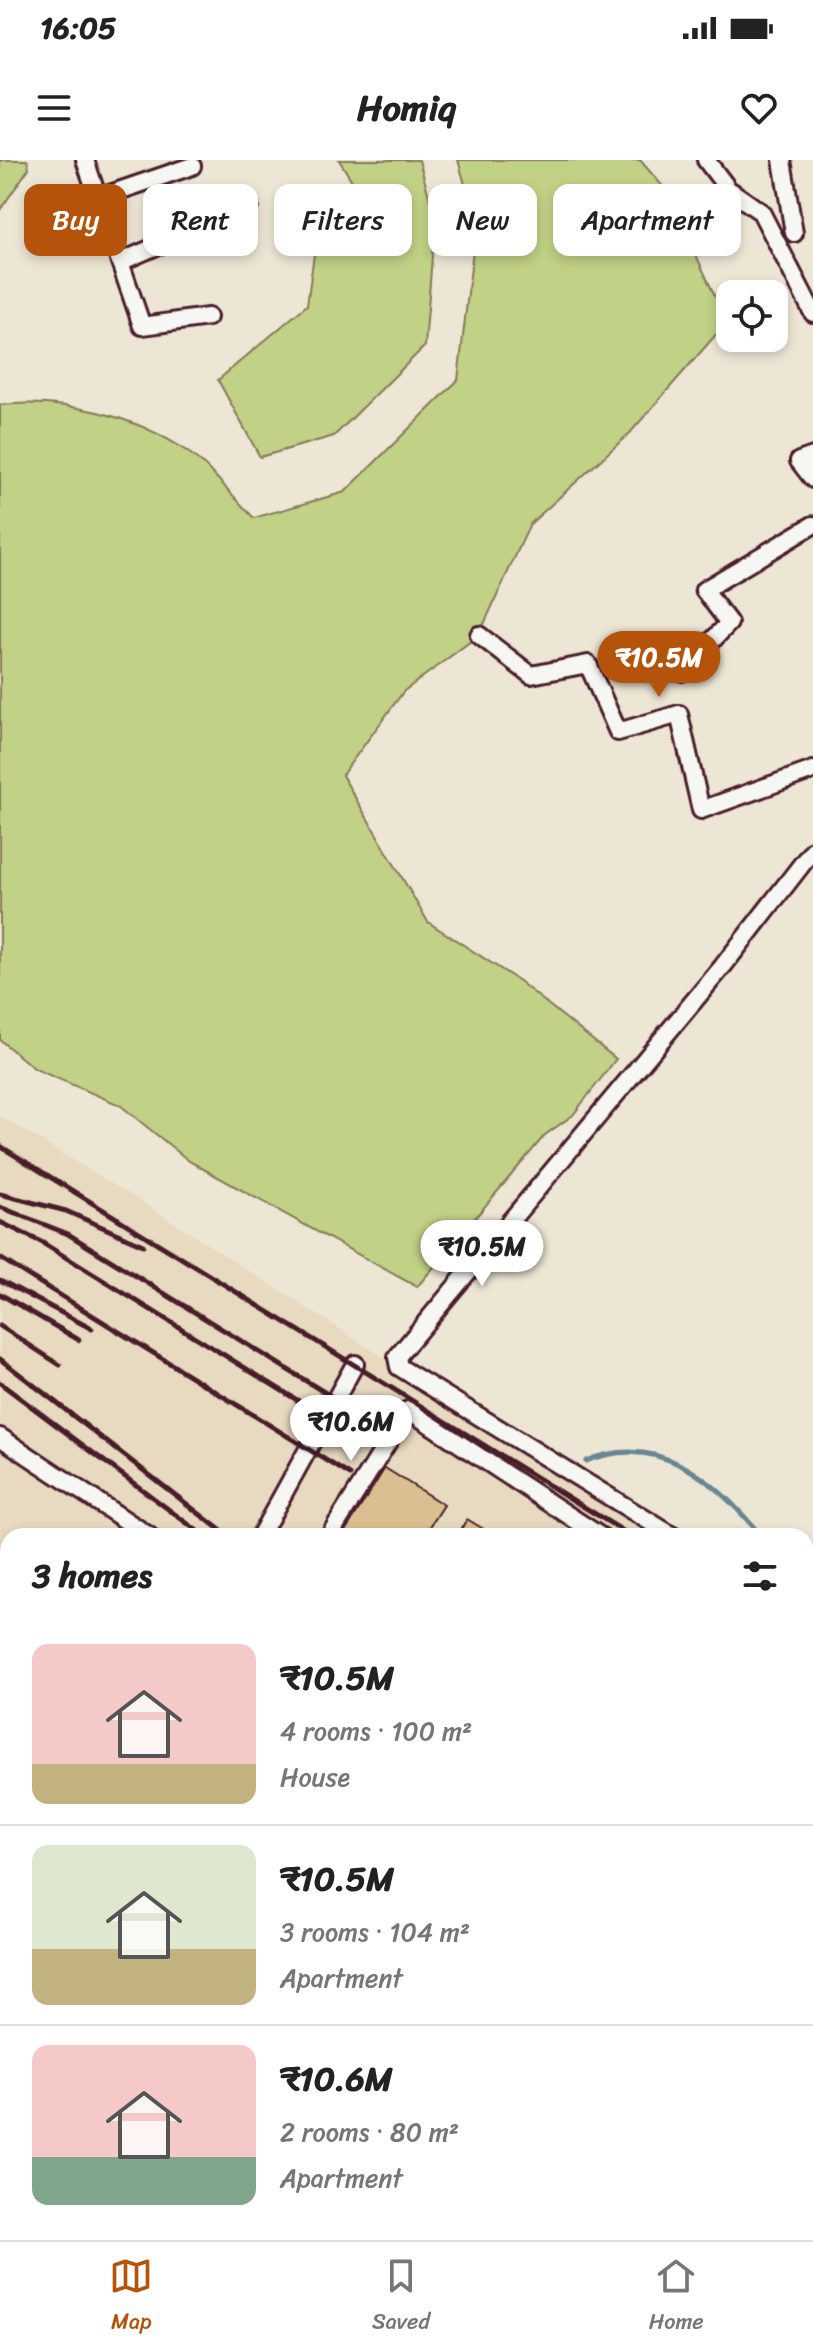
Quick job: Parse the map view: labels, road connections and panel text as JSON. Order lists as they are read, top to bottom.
{
  "page": {
    "status": "16:05",
    "header": "Homiq",
    "chip": [
      "Buy",
      "Rent",
      "Filters",
      "New",
      "Apartment"
    ],
    "price": ["₹10.5M", "₹10.5M", "₹10.6M"],
    "heading": "3 homes",
    "list": [
      {
        "name": "₹10.5M",
        "note": "4 rooms · 100 m² · House"
      },
      {
        "name": "₹10.5M",
        "note": "3 rooms · 104 m² · Apartment"
      },
      {
        "name": "₹10.6M",
        "note": "2 rooms · 80 m² · Apartment"
      }
    ],
    "tabs": ["Map", "Saved", "Home"]
  }
}
